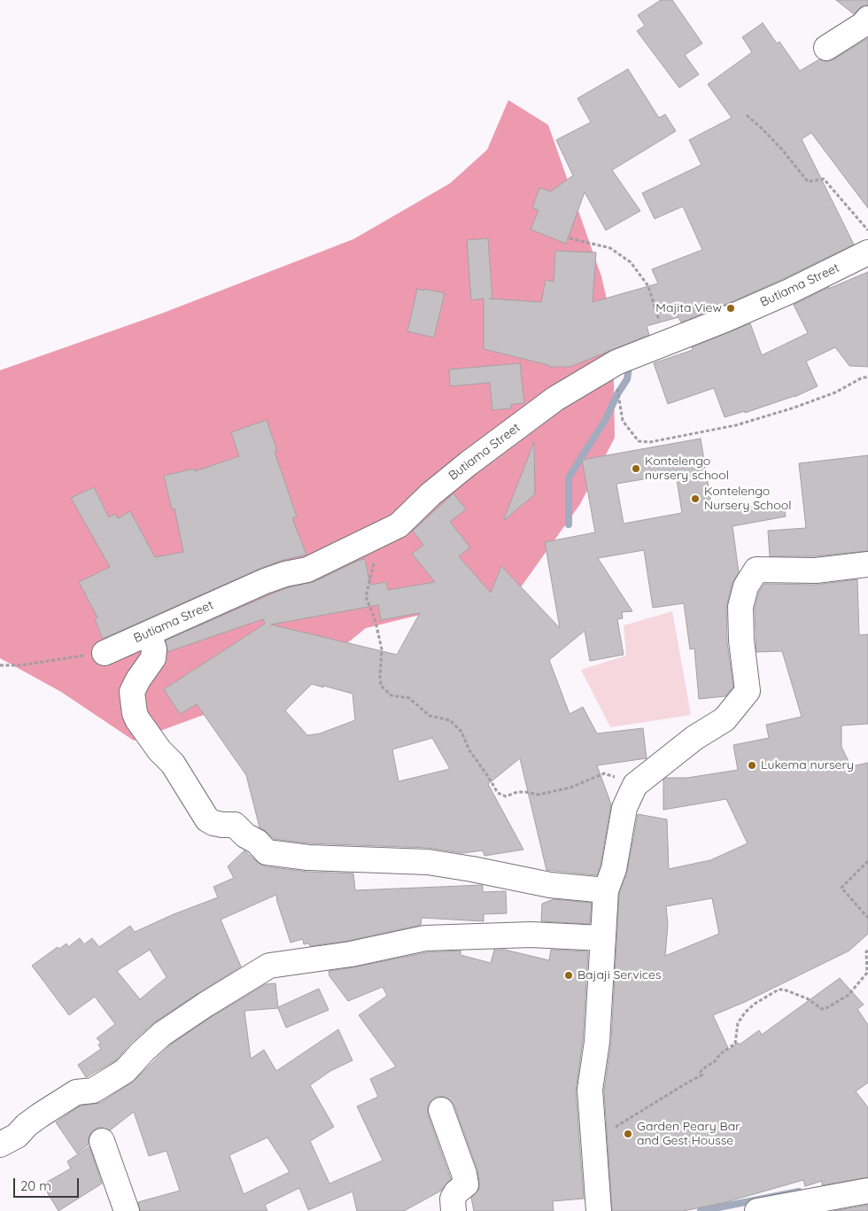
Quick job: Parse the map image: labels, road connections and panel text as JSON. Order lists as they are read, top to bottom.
{
  "streets": {
    "street": ["Butiama Street"]
  },
  "places": [
    "Majita View",
    "Kontelengo nursery school",
    "Kontelengo Nursery School",
    "Lukema nursery",
    "Bajaji Services",
    "Garden Peary Bar and Gest Housse"
  ],
  "scale_bar": "20 m"
}
